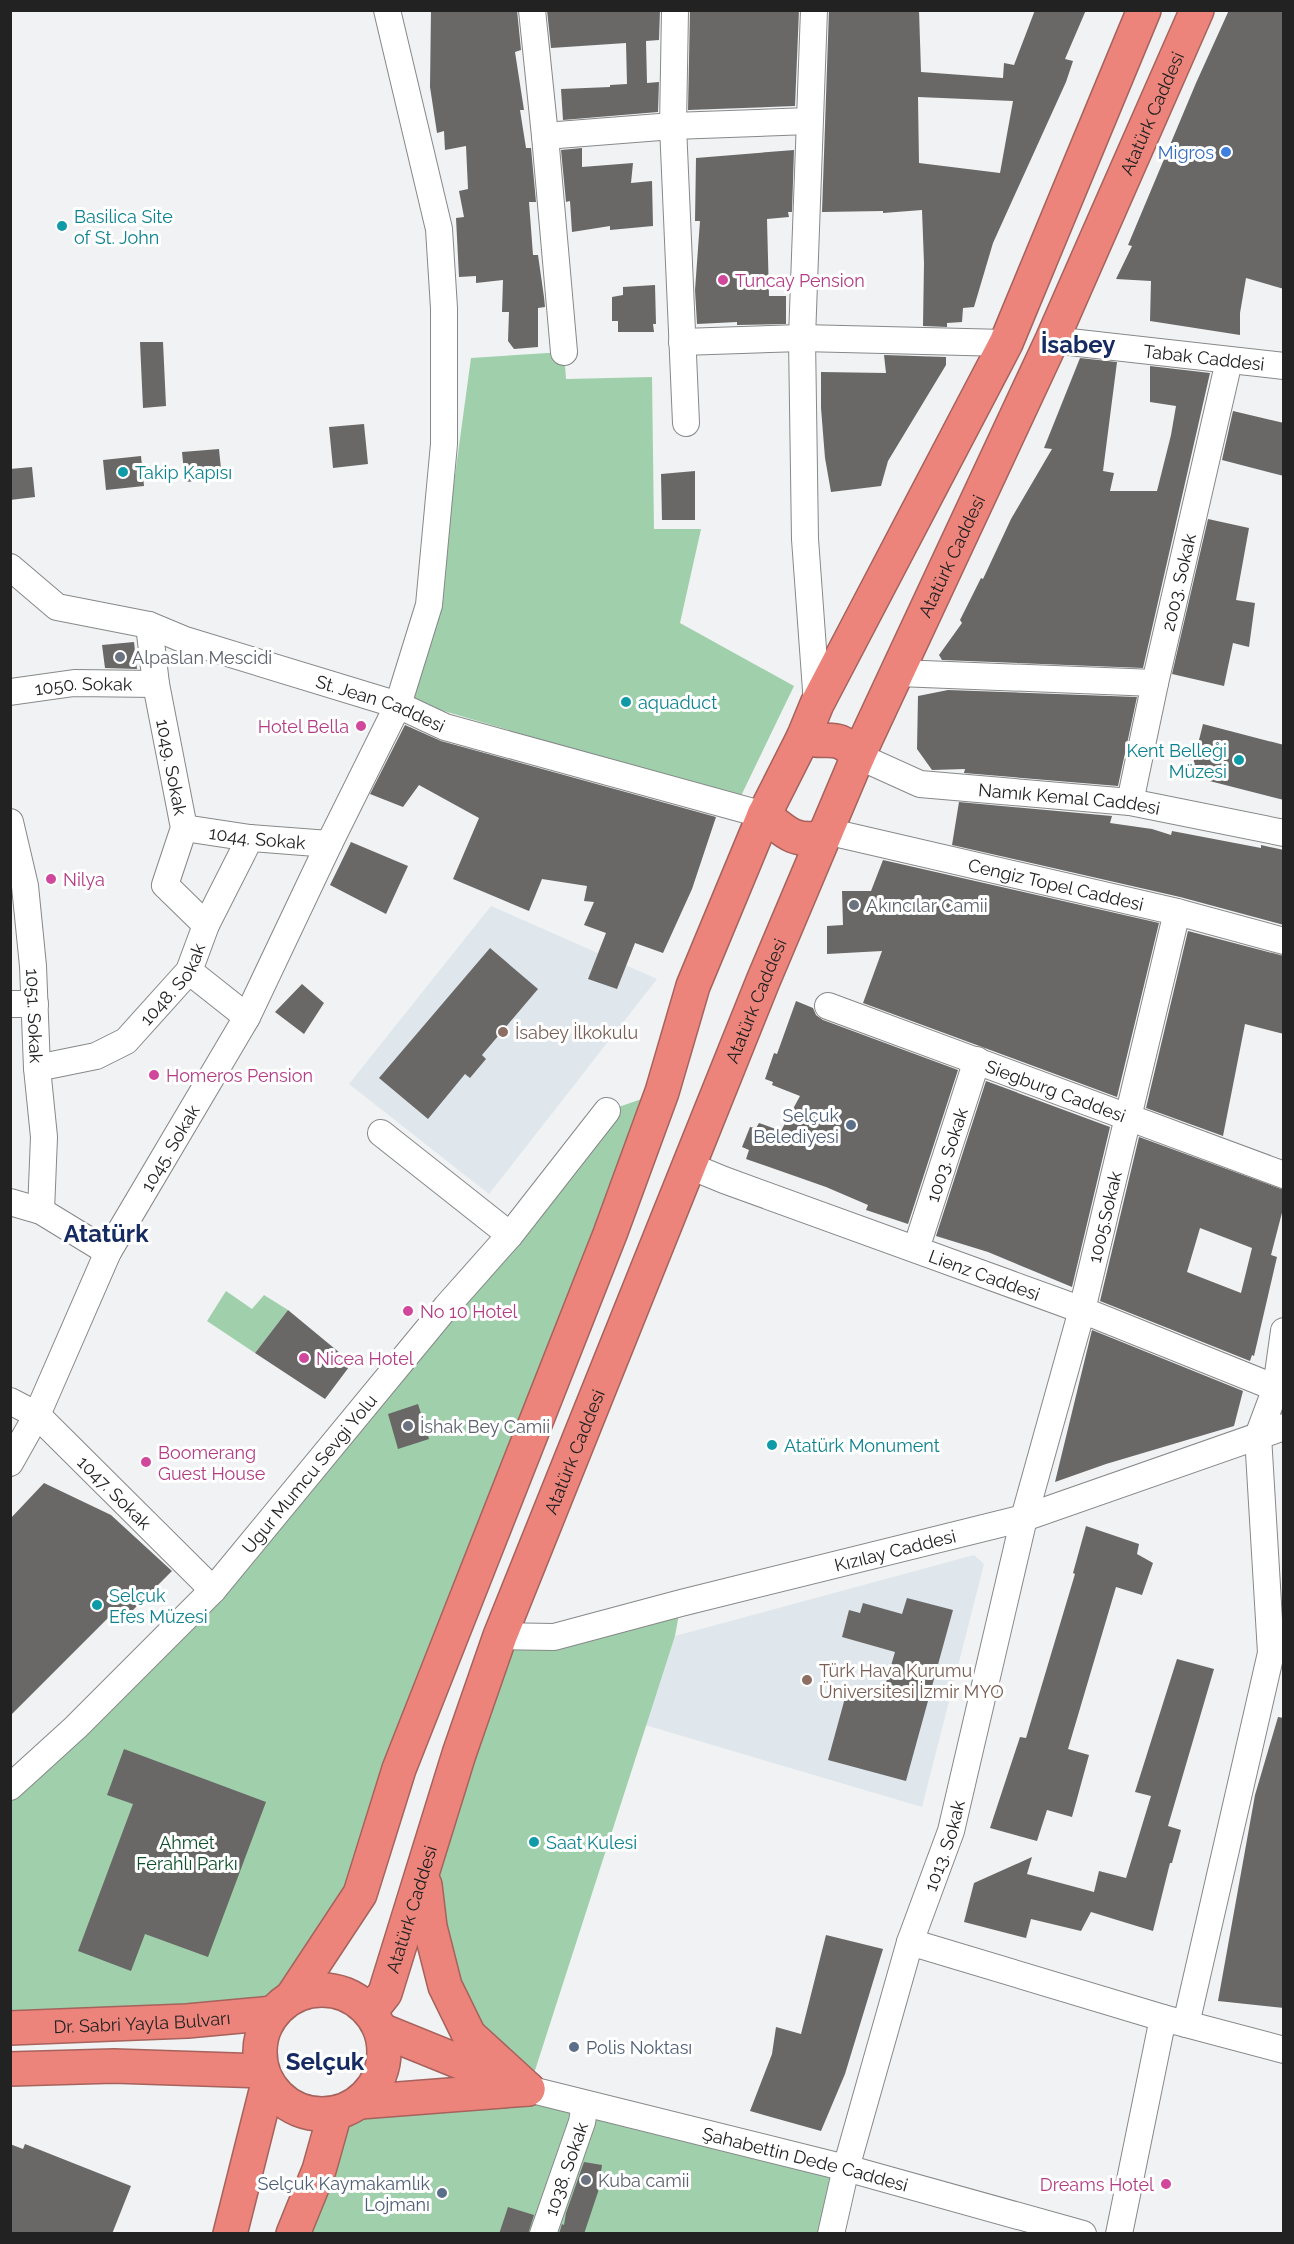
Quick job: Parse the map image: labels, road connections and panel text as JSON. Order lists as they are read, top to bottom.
{
  "streets": {
    "highway": ["Atatürk Caddesi", "Dr. Sabri Yayla Bulvarı"],
    "street": [
      "Tabak Caddesi",
      "2003. Sokak",
      "1050. Sokak",
      "St. Jean Caddesi",
      "1049. Sokak",
      "Namık Kemal Caddesi",
      "1044. Sokak",
      "Cengiz Topel Caddesi",
      "1048. Sokak",
      "1051. Sokak",
      "Siegburg Caddesi",
      "1045. Sokak",
      "1003. Sokak",
      "1005.Sokak",
      "Lienz Caddesi",
      "Ugur Mumcu Sevgi Yolu",
      "1047. Sokak",
      "Kızılay Caddesi",
      "1013. Sokak",
      "Şahabettin Dede Caddesi",
      "1038. Sokak"
    ]
  },
  "crossings": [
    ["Atatürk Caddesi", "Tabak Caddesi"],
    ["Atatürk Caddesi", "Namık Kemal Caddesi"],
    ["Atatürk Caddesi", "Cengiz Topel Caddesi"],
    ["Atatürk Caddesi", "Lienz Caddesi"],
    ["Atatürk Caddesi", "Kızılay Caddesi"],
    ["Atatürk Caddesi", "Dr. Sabri Yayla Bulvarı"],
    ["Tabak Caddesi", "2003. Sokak"],
    ["2003. Sokak", "Namık Kemal Caddesi"],
    ["1050. Sokak", "1049. Sokak"],
    ["St. Jean Caddesi", "1049. Sokak"],
    ["St. Jean Caddesi", "1045. Sokak"],
    ["1049. Sokak", "1044. Sokak"],
    ["1049. Sokak", "1048. Sokak"],
    ["1044. Sokak", "1048. Sokak"],
    ["1044. Sokak", "1045. Sokak"],
    ["Cengiz Topel Caddesi", "1005.Sokak"],
    ["1048. Sokak", "1051. Sokak"],
    ["Siegburg Caddesi", "1003. Sokak"],
    ["Siegburg Caddesi", "1005.Sokak"],
    ["1045. Sokak", "1047. Sokak"],
    ["1003. Sokak", "Lienz Caddesi"],
    ["1005.Sokak", "Lienz Caddesi"],
    ["1005.Sokak", "Kızılay Caddesi"],
    ["1005.Sokak", "1013. Sokak"],
    ["Ugur Mumcu Sevgi Yolu", "1047. Sokak"],
    ["Kızılay Caddesi", "1013. Sokak"],
    ["1013. Sokak", "Şahabettin Dede Caddesi"],
    ["Şahabettin Dede Caddesi", "1038. Sokak"]
  ],
  "districts": ["İsabey", "Atatürk", "Selçuk"],
  "parks": ["Ahmet Ferahlı Parkı"],
  "places": [
    "Migros",
    "Basilica Site of St. John",
    "Tuncay Pension",
    "Takip Kapısı",
    "Alpaslan Mescidi",
    "aquaduct",
    "Hotel Bella",
    "Kent Belleği Müzesi",
    "Nilya",
    "Akıncılar Camii",
    "İsabey İlkokulu",
    "Homeros Pension",
    "Selçuk Belediyesi",
    "No 10 Hotel",
    "Nicea Hotel",
    "İshak Bey Camii",
    "Atatürk Monument",
    "Boomerang Guest House",
    "Selçuk Efes Müzesi",
    "Türk Hava Kurumu Üniversitesi İzmir MYO",
    "Saat Kulesi",
    "Polis Noktası",
    "Kuba camii",
    "Dreams Hotel",
    "Selçuk Kaymakamlık Lojmanı"
  ]
}
